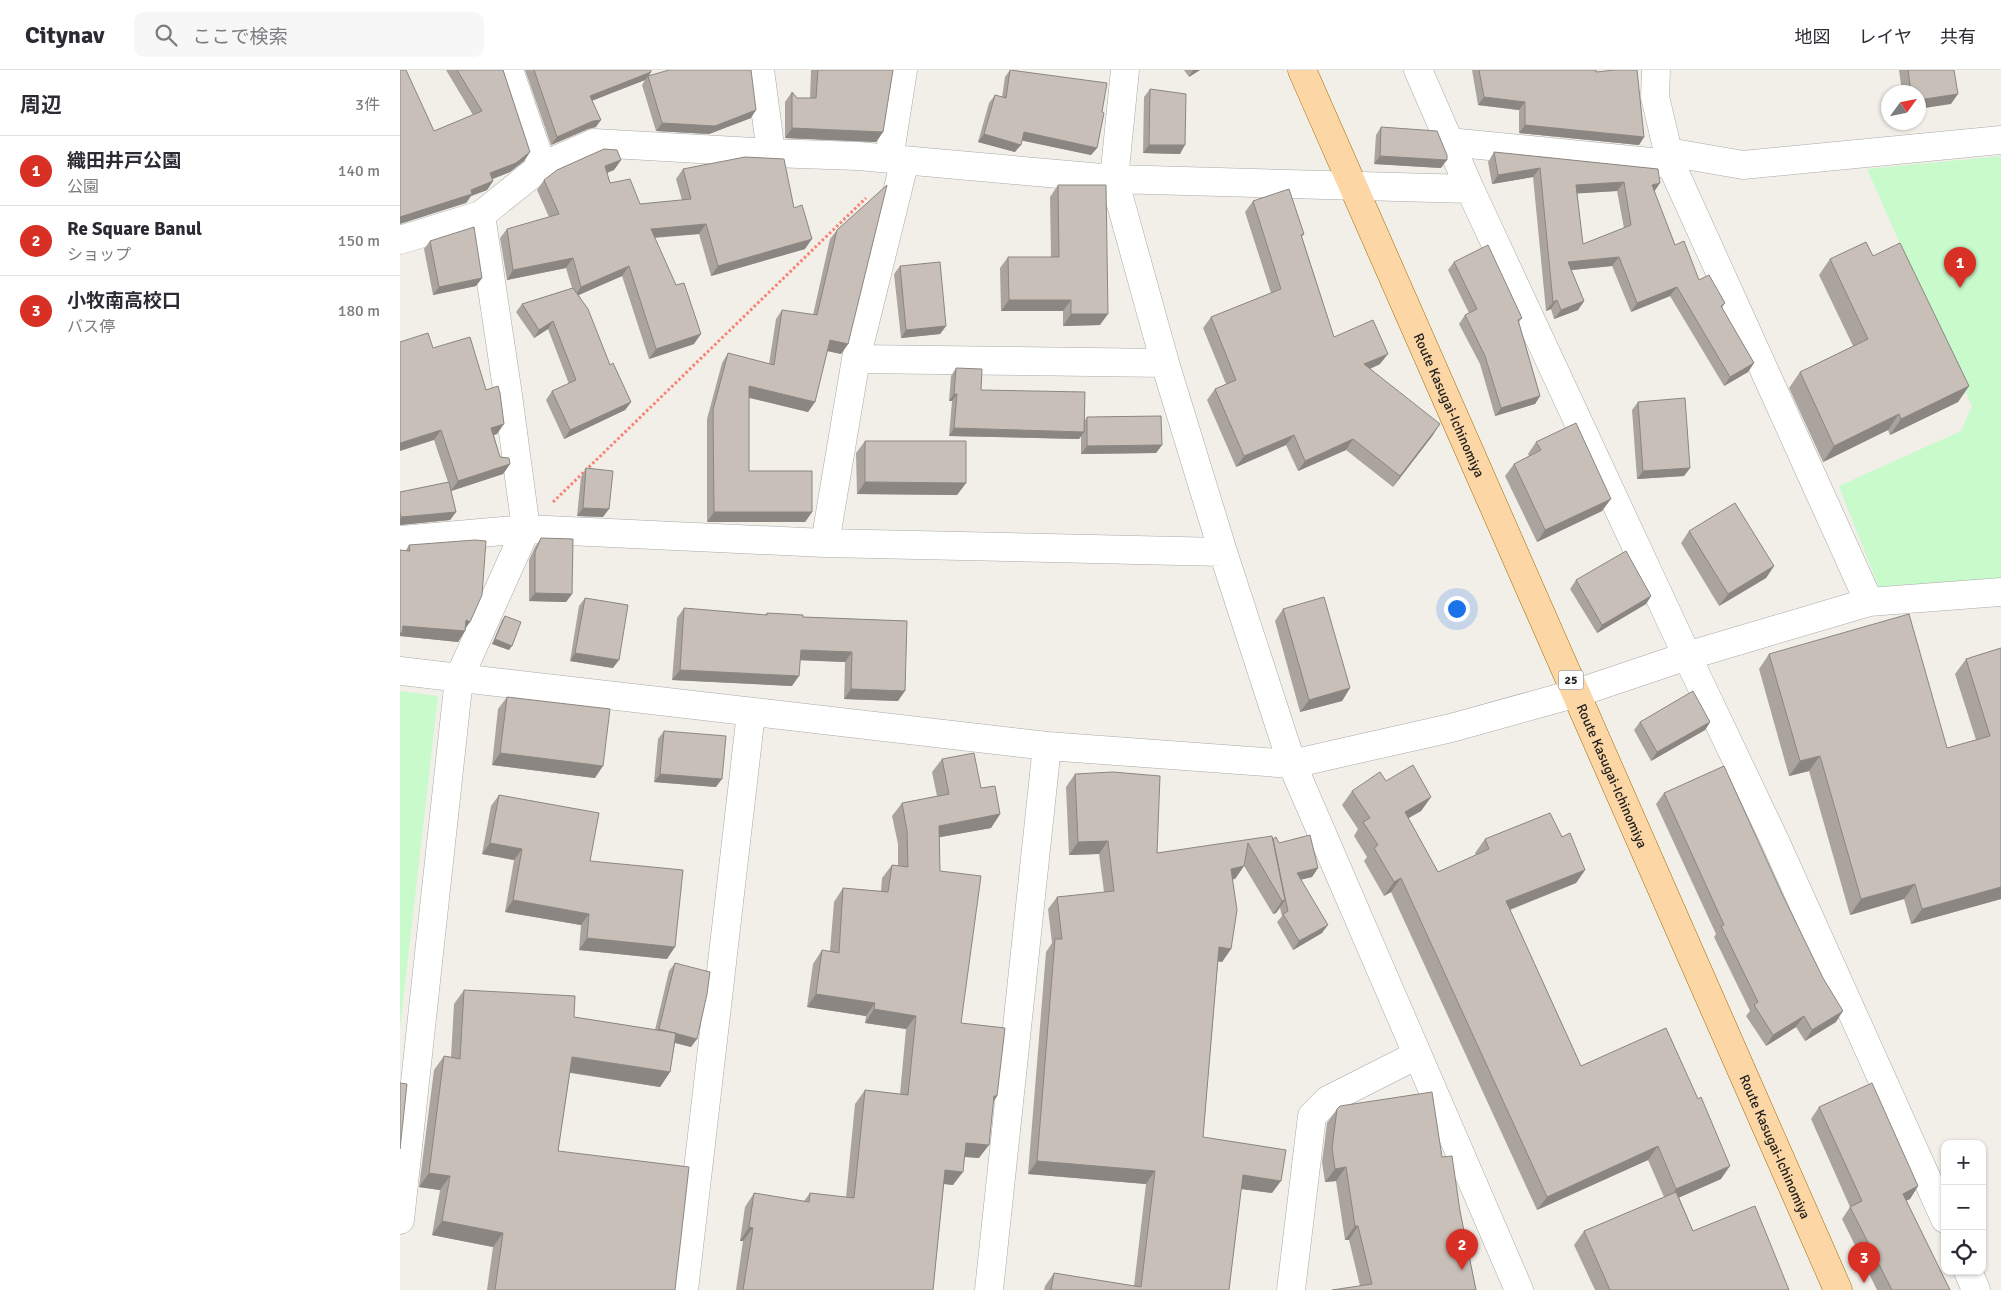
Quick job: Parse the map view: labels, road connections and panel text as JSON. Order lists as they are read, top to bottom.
{
  "streets": {
    "main road": ["Route Kasugai-Ichinomiya", "25"]
  },
  "north": "top right",
  "page": {
    "header": "Citynav",
    "search": "ここで検索",
    "nav": ["地図", "レイヤ", "共有"],
    "heading": ["周辺", "3件"],
    "list": [
      {
        "mark": "1",
        "name": "織田井戸公園",
        "note": "公園",
        "value": "140 m"
      },
      {
        "mark": "2",
        "name": "Re Square Banul",
        "note": "ショップ",
        "value": "150 m"
      },
      {
        "mark": "3",
        "name": "小牧南高校口",
        "note": "バス停",
        "value": "180 m"
      }
    ],
    "pins": ["1", "2", "3"],
    "map_buttons": ["+", "−"]
  }
}
